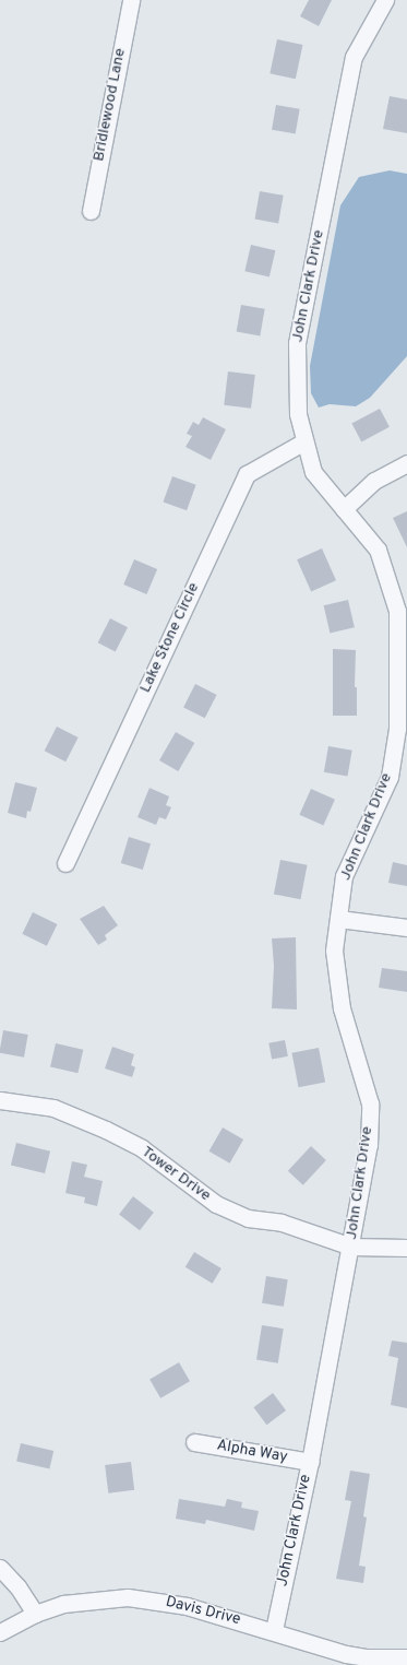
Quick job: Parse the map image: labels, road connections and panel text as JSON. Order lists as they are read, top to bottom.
{
  "streets": {
    "street": [
      "Bridlewood Lane",
      "John Clark Drive",
      "Lake Stone Circle",
      "Tower Drive",
      "Alpha Way",
      "Davis Drive"
    ]
  },
  "crossings": [
    ["John Clark Drive", "Lake Stone Circle"],
    ["John Clark Drive", "Tower Drive"],
    ["John Clark Drive", "Alpha Way"],
    ["John Clark Drive", "Davis Drive"]
  ]
}
